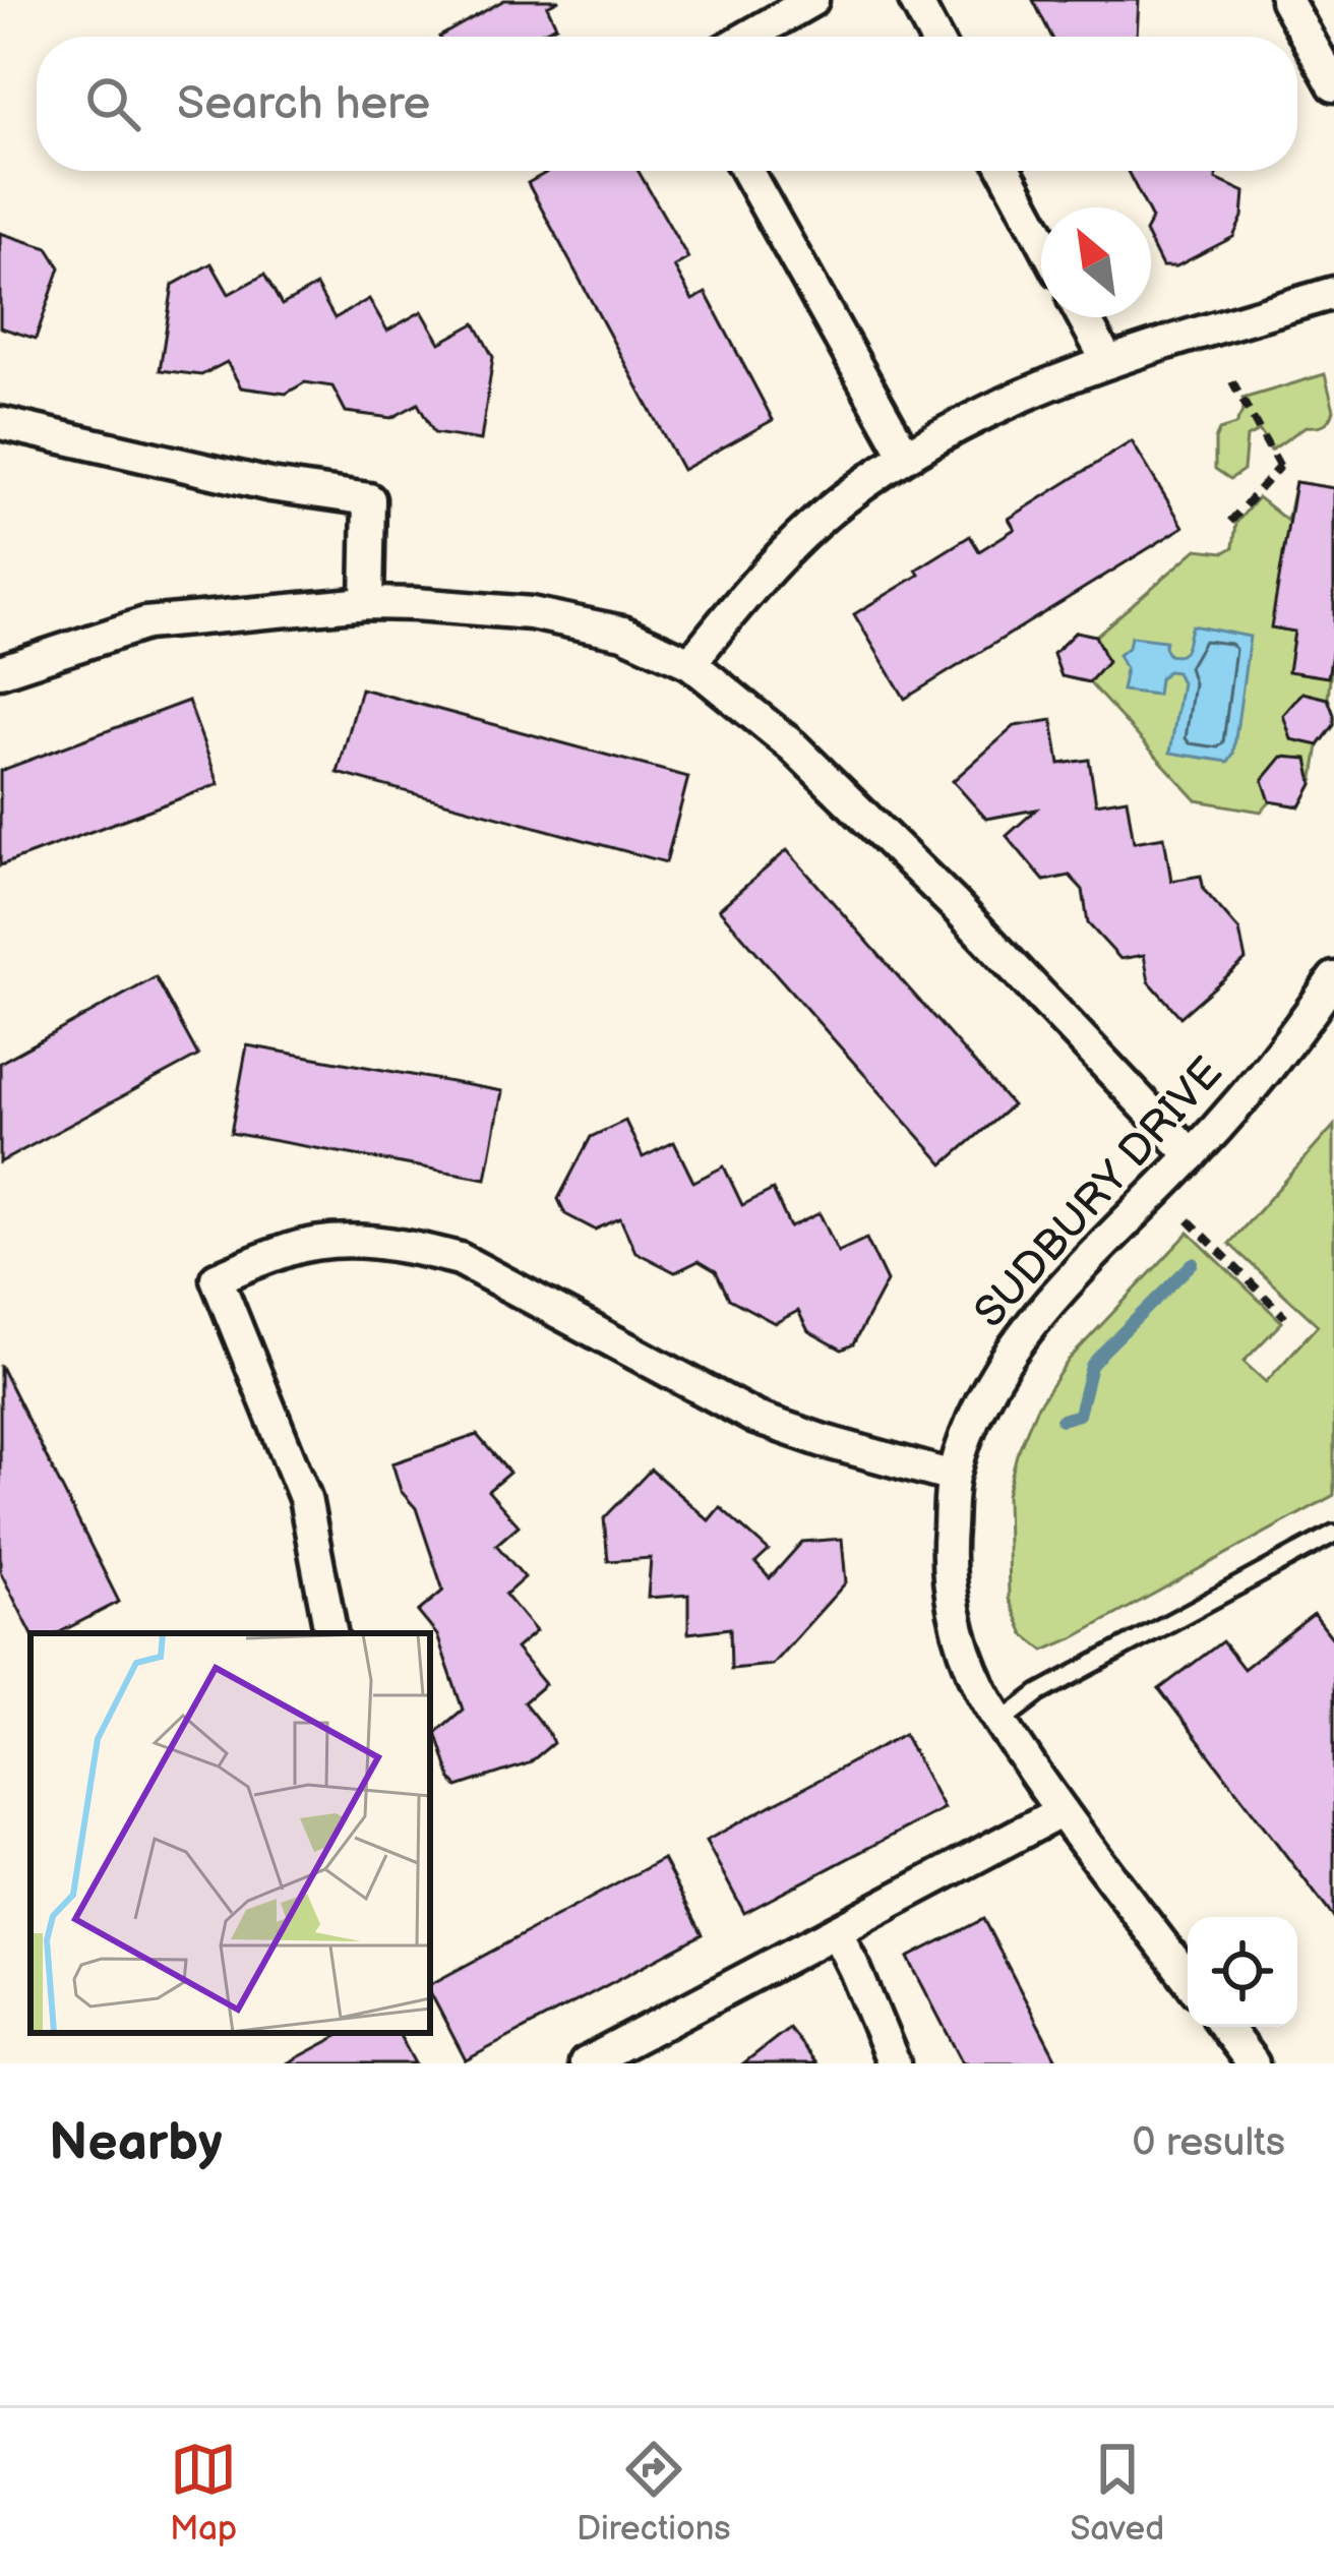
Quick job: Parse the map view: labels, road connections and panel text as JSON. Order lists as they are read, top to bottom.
{
  "streets": {
    "street": ["SUDBURY DRIVE"]
  },
  "north": "top left",
  "page": {
    "search": "Search here",
    "heading": ["Nearby", "0 results"],
    "nav": ["Map", "Directions", "Saved"]
  }
}
